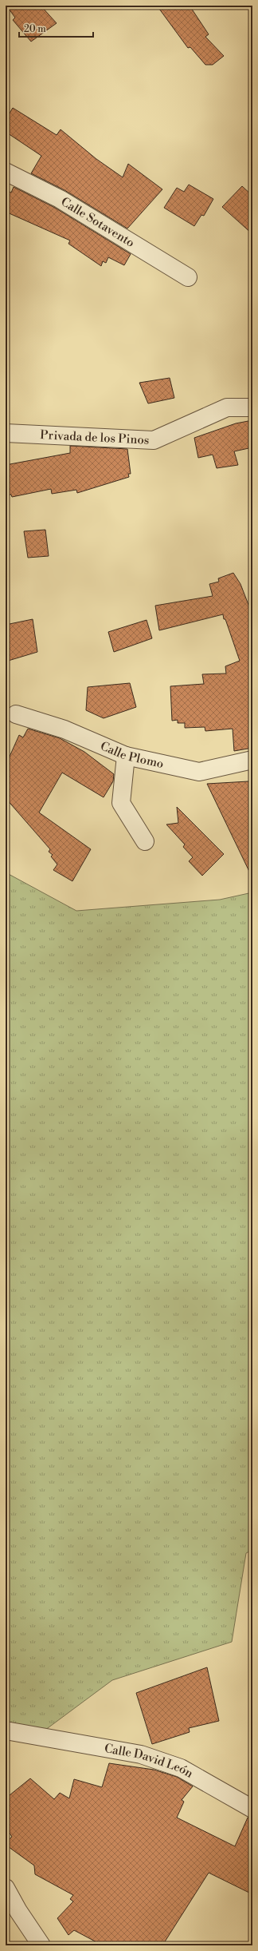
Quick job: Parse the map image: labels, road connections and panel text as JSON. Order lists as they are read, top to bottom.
{
  "streets": {
    "street": [
      "Calle Sotavento",
      "Privada de los Pinos",
      "Calle Plomo",
      "Calle David León"
    ]
  },
  "scale_bar": "20 m"
}
